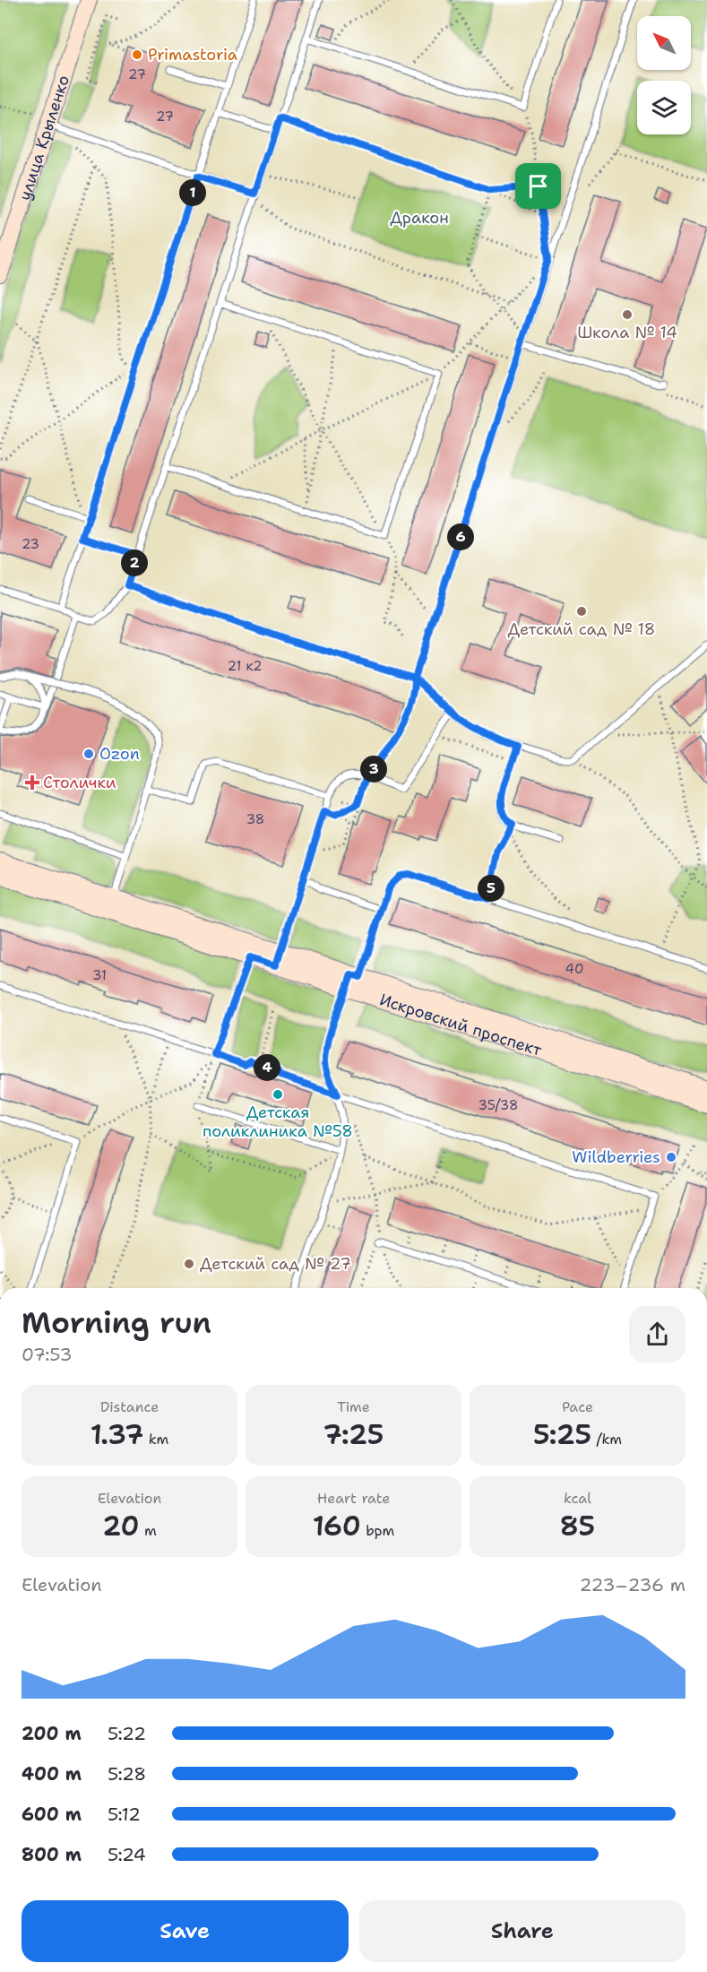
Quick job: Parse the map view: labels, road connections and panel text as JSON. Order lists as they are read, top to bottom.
{
  "streets": {
    "street": ["улица Крыленко", "Искровский проспект"]
  },
  "parks": ["Дракон"],
  "places": {
    "other": [
      "Primastoria",
      "Школа № 14",
      "Детский сад № 18",
      "Ozon",
      "Детская поликлиника №58",
      "Wildberries",
      "Детский сад № 27"
    ],
    "health": ["Столички"]
  },
  "house_numbers": [
    "27",
    "27",
    "23",
    "21 к2",
    "38",
    "40",
    "31",
    "35/38"
  ],
  "north": "top left",
  "page": {
    "pins": [
      "1",
      "6",
      "2",
      "3",
      "5",
      "4"
    ],
    "heading": ["Morning run", "07:53"],
    "stats": [
      ["Distance", "1.37 km"],
      ["Time", "7:25"],
      ["Pace", "5:25 /km"],
      ["Elevation", "20 m"],
      ["Heart rate", "160 bpm"],
      ["kcal", "85"]
    ],
    "chart": ["Elevation", "223–236 m"],
    "list": [
      {
        "name": "200 m",
        "note": "5:22"
      },
      {
        "name": "400 m",
        "note": "5:28"
      },
      {
        "name": "600 m",
        "note": "5:12"
      },
      {
        "name": "800 m",
        "note": "5:24"
      }
    ],
    "buttons": ["Save", "Share"]
  }
}
